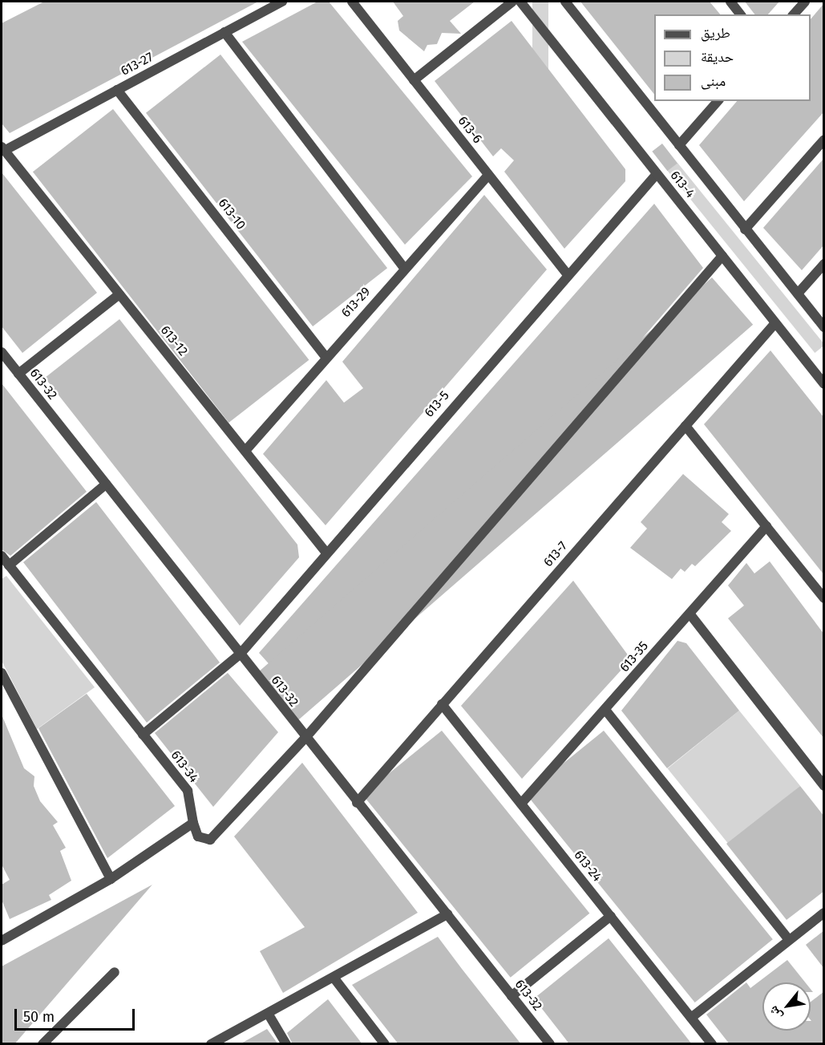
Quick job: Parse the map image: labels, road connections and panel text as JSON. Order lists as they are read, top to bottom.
{
  "streets": {
    "street": [
      "613-27",
      "613-6",
      "613-4",
      "613-10",
      "613-29",
      "613-12",
      "613-32",
      "613-5",
      "613-7",
      "613-35",
      "613-34",
      "613-24"
    ]
  },
  "crossings": [
    ["613-27", "613-10"],
    ["613-27", "613-12"],
    ["613-6", "613-29"],
    ["613-6", "613-5"],
    ["613-4", "613-5"],
    ["613-4", "613-7"],
    ["613-10", "613-29"],
    ["613-29", "613-12"],
    ["613-12", "613-5"],
    ["613-32", "613-5"],
    ["613-32", "613-7"],
    ["613-5", "613-34"],
    ["613-7", "613-24"],
    ["613-35", "613-24"]
  ],
  "legend": ["طريق", "حديقة", "مبنى"],
  "scale_bar": "50 m",
  "north": "bottom left"
}
